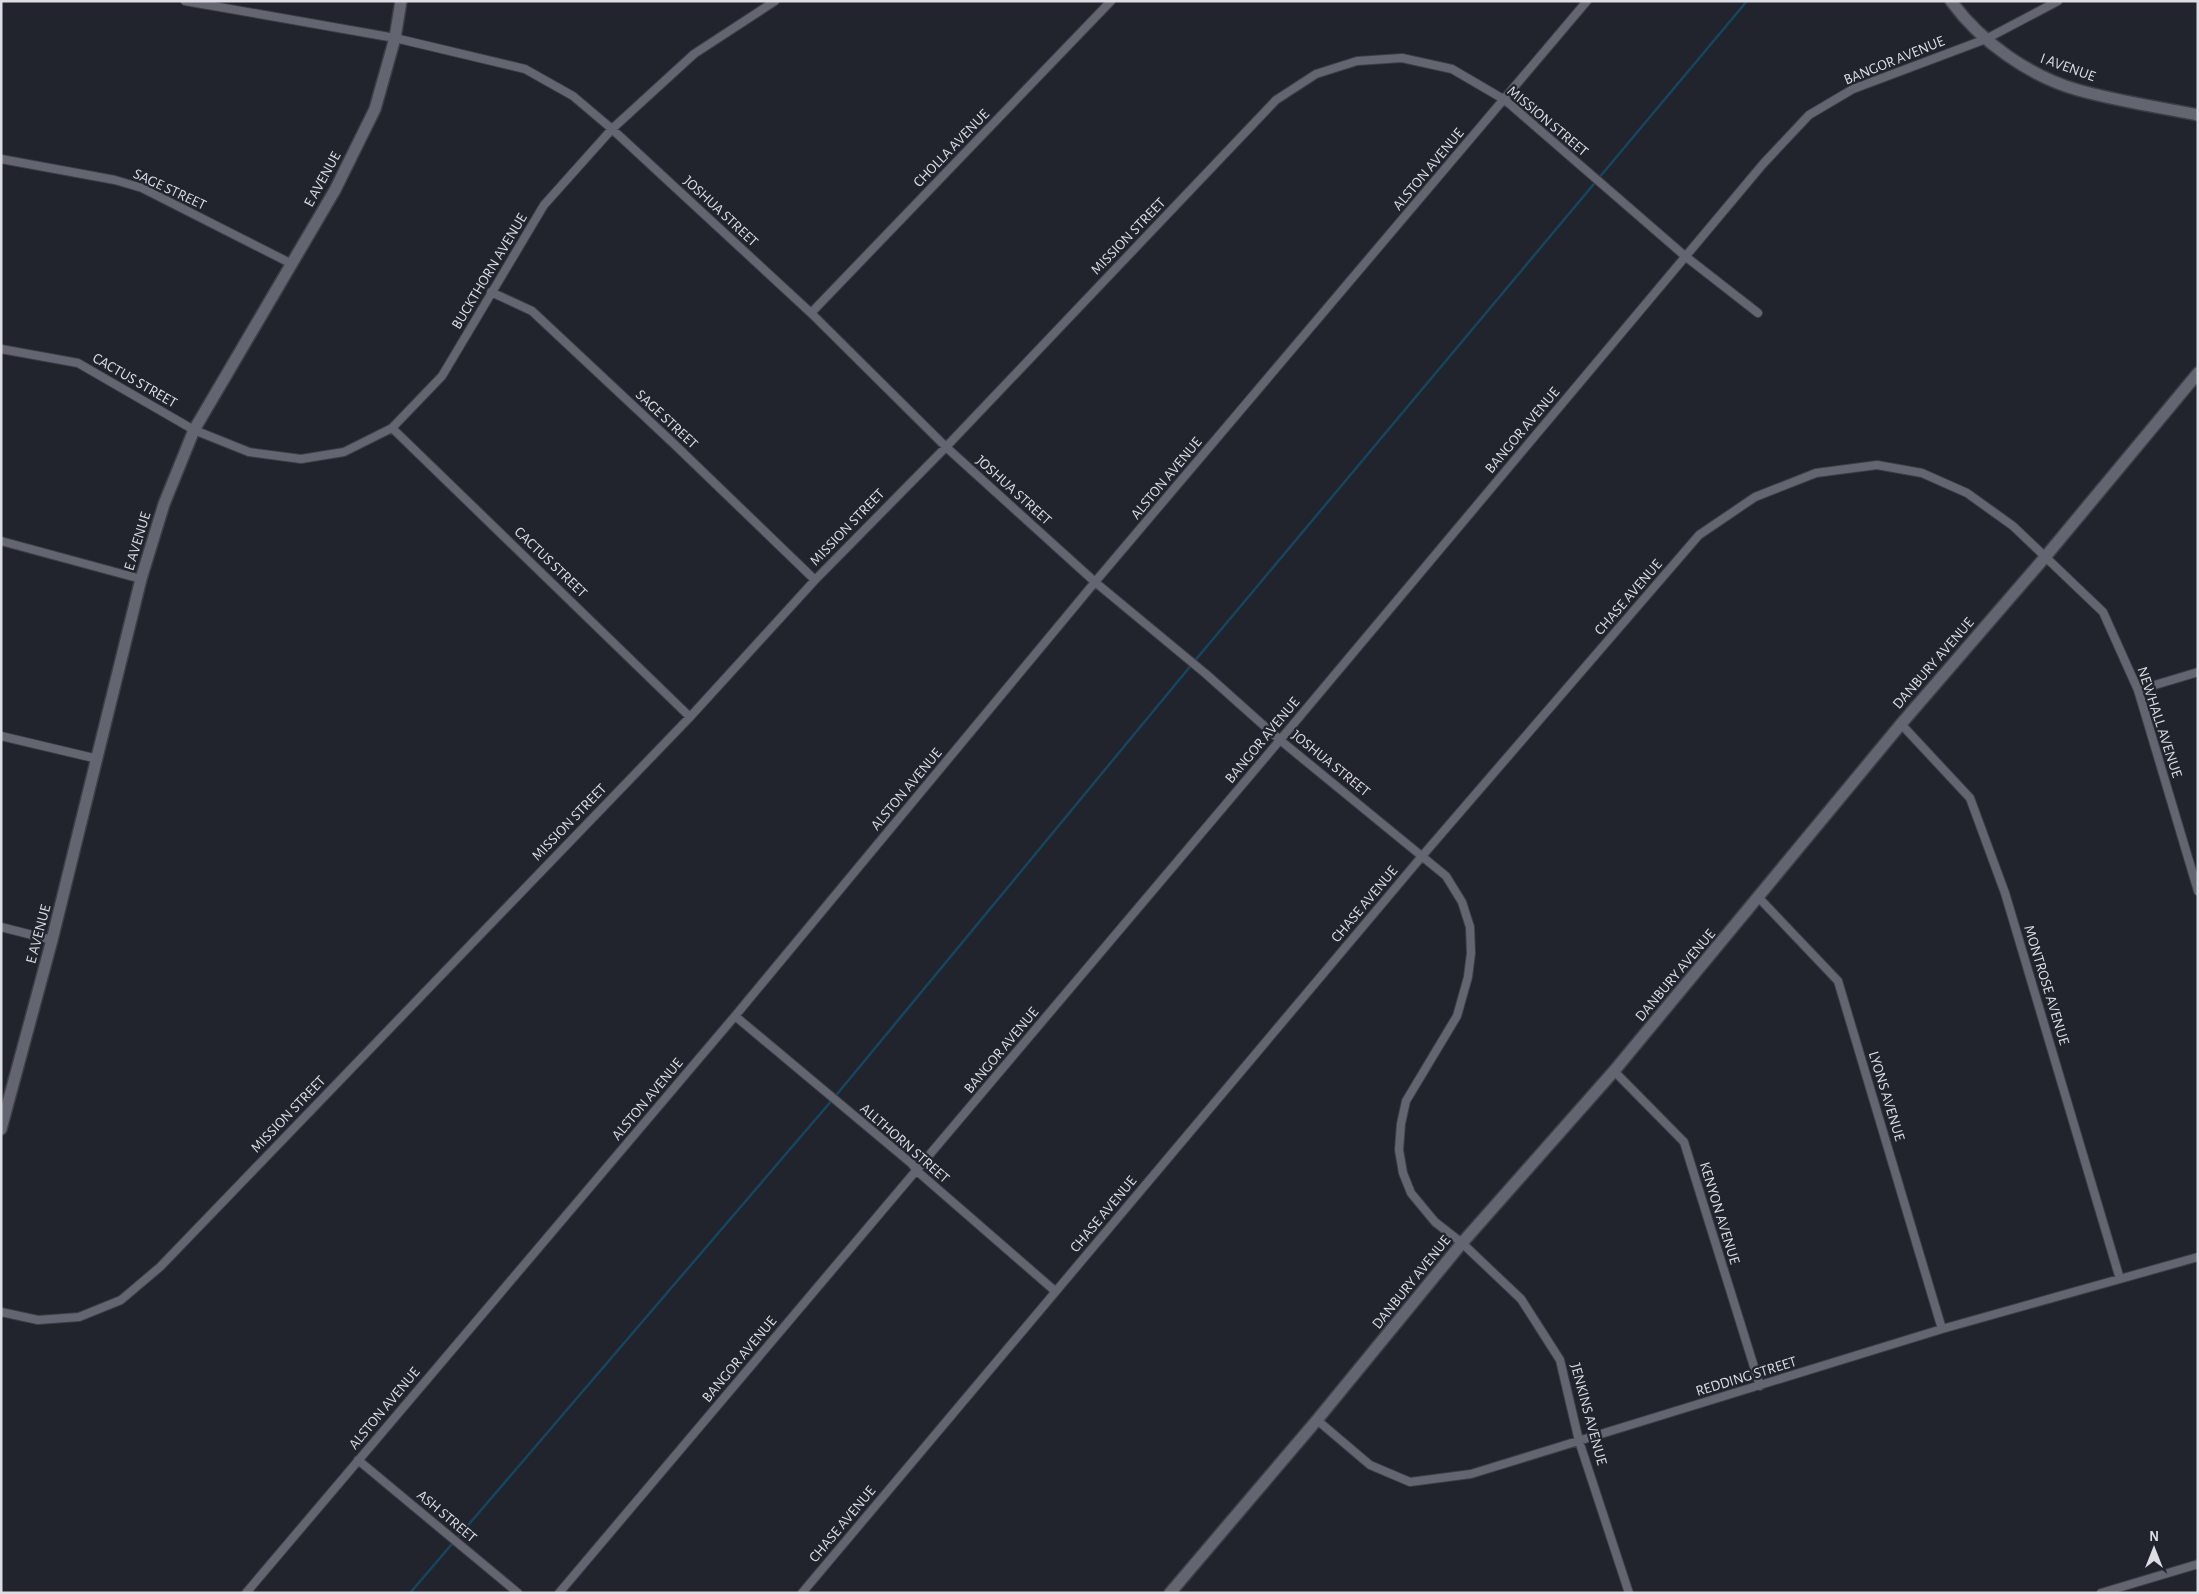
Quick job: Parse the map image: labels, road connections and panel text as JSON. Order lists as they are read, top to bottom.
{
  "streets": {
    "street": [
      "BANGOR AVENUE",
      "I AVENUE",
      "MISSION STREET",
      "CHOLLA AVENUE",
      "ALSTON AVENUE",
      "E AVENUE",
      "SAGE STREET",
      "JOSHUA STREET",
      "BUCKTHORN AVENUE",
      "CACTUS STREET",
      "CHASE AVENUE",
      "DANBURY AVENUE",
      "NEWHALL AVENUE",
      "MONTROSE AVENUE",
      "LYONS AVENUE",
      "ALLTHORN STREET",
      "KENYON AVENUE",
      "REDDING STREET",
      "JENKINS AVENUE",
      "ASH STREET"
    ]
  },
  "crossings": [
    ["BANGOR AVENUE", "I AVENUE"],
    ["BANGOR AVENUE", "MISSION STREET"],
    ["BANGOR AVENUE", "JOSHUA STREET"],
    ["BANGOR AVENUE", "ALLTHORN STREET"],
    ["MISSION STREET", "ALSTON AVENUE"],
    ["MISSION STREET", "SAGE STREET"],
    ["MISSION STREET", "JOSHUA STREET"],
    ["MISSION STREET", "CACTUS STREET"],
    ["CHOLLA AVENUE", "JOSHUA STREET"],
    ["ALSTON AVENUE", "JOSHUA STREET"],
    ["ALSTON AVENUE", "ALLTHORN STREET"],
    ["ALSTON AVENUE", "ASH STREET"],
    ["E AVENUE", "SAGE STREET"],
    ["E AVENUE", "JOSHUA STREET"],
    ["E AVENUE", "BUCKTHORN AVENUE"],
    ["E AVENUE", "CACTUS STREET"],
    ["SAGE STREET", "BUCKTHORN AVENUE"],
    ["JOSHUA STREET", "BUCKTHORN AVENUE"],
    ["JOSHUA STREET", "CHASE AVENUE"],
    ["JOSHUA STREET", "DANBURY AVENUE"],
    ["JOSHUA STREET", "JENKINS AVENUE"],
    ["BUCKTHORN AVENUE", "CACTUS STREET"],
    ["CHASE AVENUE", "DANBURY AVENUE"],
    ["CHASE AVENUE", "NEWHALL AVENUE"],
    ["CHASE AVENUE", "ALLTHORN STREET"],
    ["DANBURY AVENUE", "NEWHALL AVENUE"],
    ["DANBURY AVENUE", "MONTROSE AVENUE"],
    ["DANBURY AVENUE", "LYONS AVENUE"],
    ["DANBURY AVENUE", "KENYON AVENUE"],
    ["DANBURY AVENUE", "REDDING STREET"],
    ["DANBURY AVENUE", "JENKINS AVENUE"],
    ["MONTROSE AVENUE", "REDDING STREET"],
    ["LYONS AVENUE", "REDDING STREET"],
    ["KENYON AVENUE", "REDDING STREET"],
    ["REDDING STREET", "JENKINS AVENUE"]
  ],
  "north": "top"
}
